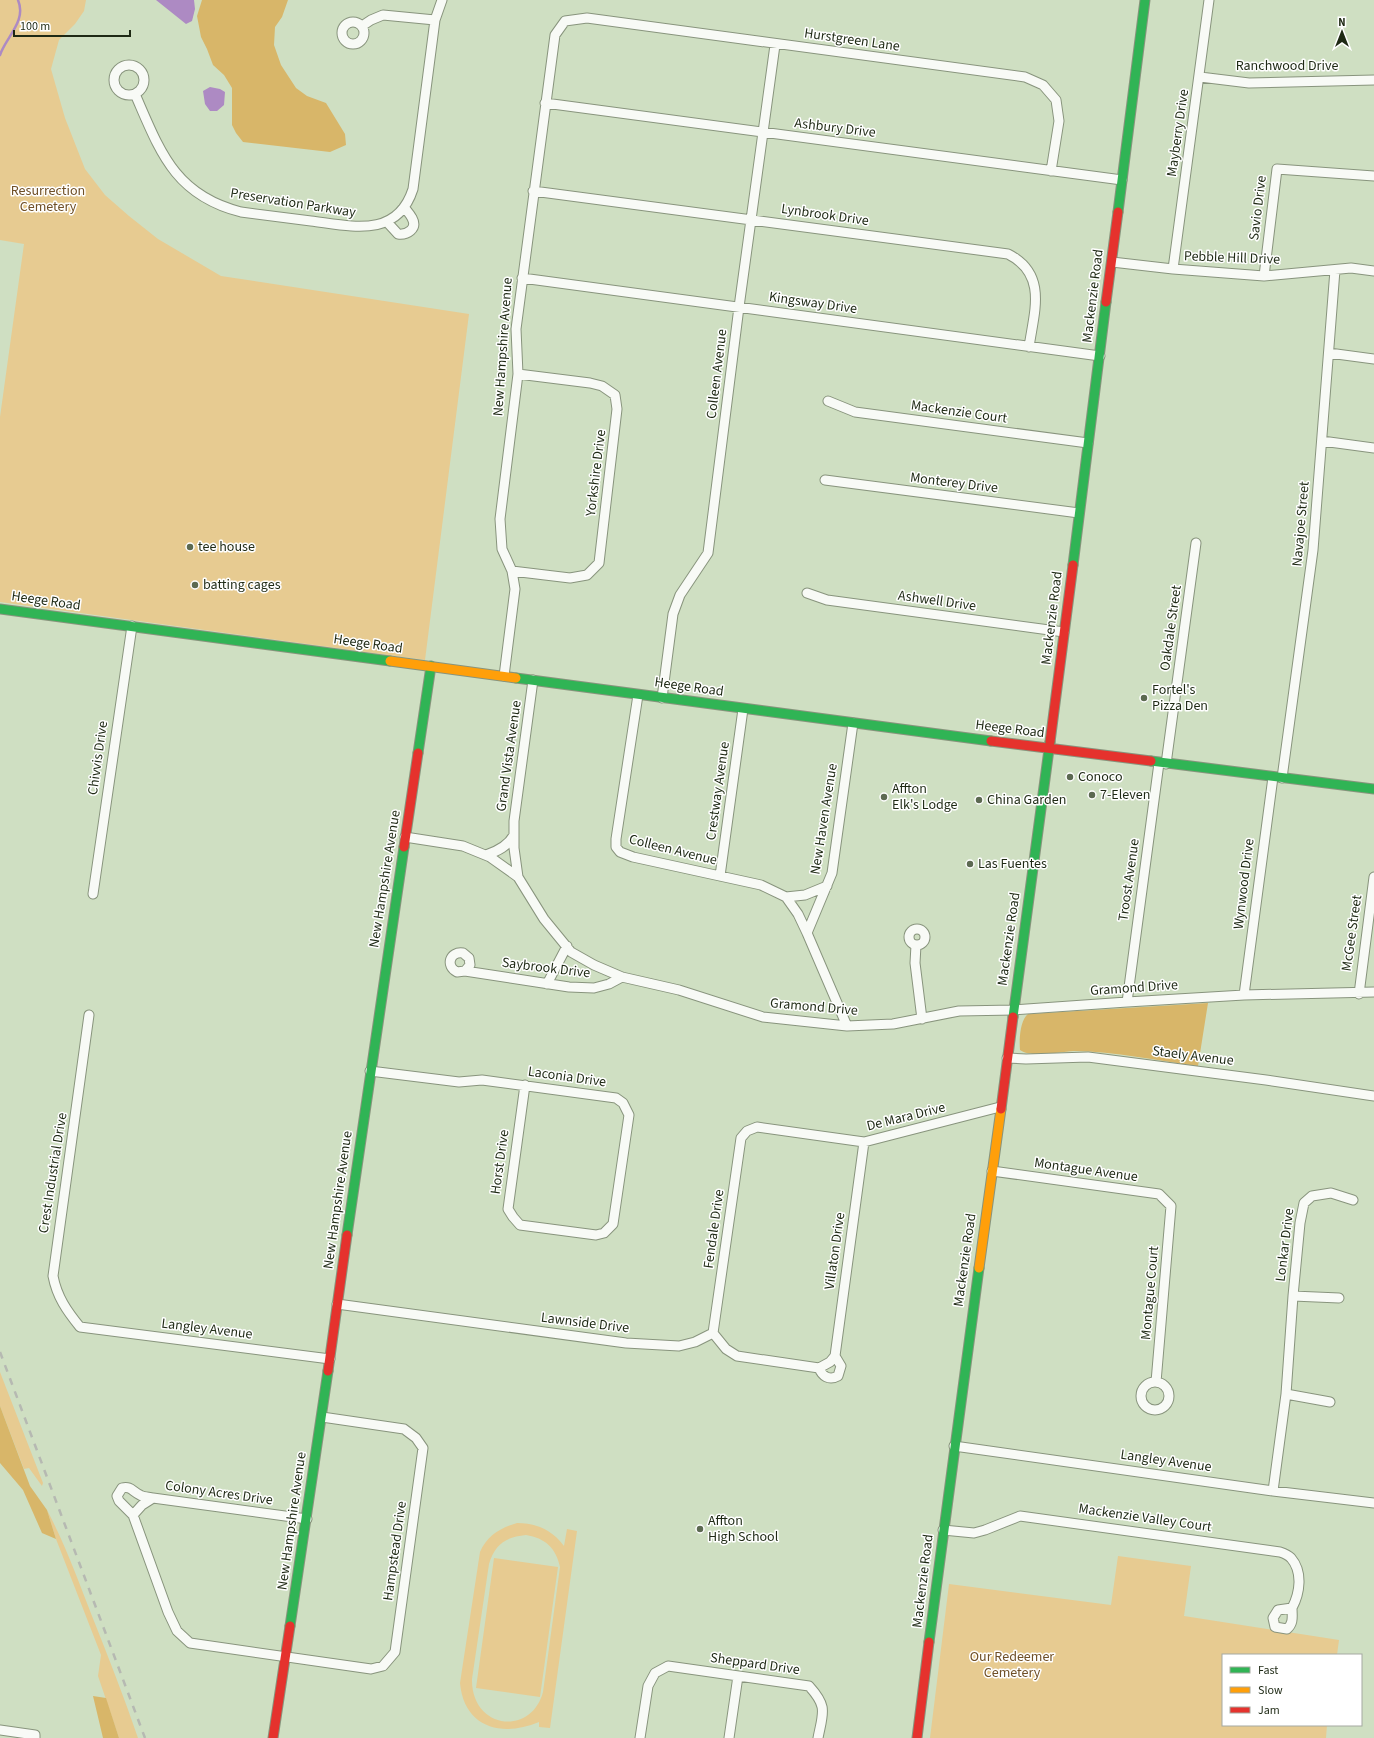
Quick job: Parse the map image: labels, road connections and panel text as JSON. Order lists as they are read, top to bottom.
{
  "streets": {
    "street": [
      "Hurstgreen Lane",
      "Ranchwood Drive",
      "Ashbury Drive",
      "Mayberry Drive",
      "Preservation Parkway",
      "Savio Drive",
      "Lynbrook Drive",
      "Pebble Hill Drive",
      "Mackenzie Road",
      "Kingsway Drive",
      "New Hampshire Avenue",
      "Colleen Avenue",
      "Mackenzie Court",
      "Yorkshire Drive",
      "Monterey Drive",
      "Navajoe Street",
      "Heege Road",
      "Ashwell Drive",
      "Oakdale Street",
      "Grand Vista Avenue",
      "Chivvis Drive",
      "Crestway Avenue",
      "New Haven Avenue",
      "Troost Avenue",
      "Wynwood Drive",
      "McGee Street",
      "Saybrook Drive",
      "Gramond Drive",
      "Staely Avenue",
      "Laconia Drive",
      "De Mara Drive",
      "Horst Drive",
      "Montague Avenue",
      "Crest Industrial Drive",
      "Fendale Drive",
      "Lonkar Drive",
      "Villaton Drive",
      "Montague Court",
      "Lawnside Drive",
      "Langley Avenue",
      "Colony Acres Drive",
      "Mackenzie Valley Court",
      "Hampstead Drive",
      "Sheppard Drive"
    ]
  },
  "crossings": [
    ["Hurstgreen Lane", "Ashbury Drive"],
    ["Hurstgreen Lane", "New Hampshire Avenue"],
    ["Hurstgreen Lane", "Colleen Avenue"],
    ["Ranchwood Drive", "Mayberry Drive"],
    ["Ashbury Drive", "Mackenzie Road"],
    ["Ashbury Drive", "New Hampshire Avenue"],
    ["Ashbury Drive", "Colleen Avenue"],
    ["Mayberry Drive", "Pebble Hill Drive"],
    ["Savio Drive", "Pebble Hill Drive"],
    ["Lynbrook Drive", "Kingsway Drive"],
    ["Lynbrook Drive", "New Hampshire Avenue"],
    ["Lynbrook Drive", "Colleen Avenue"],
    ["Pebble Hill Drive", "Mackenzie Road"],
    ["Pebble Hill Drive", "Navajoe Street"],
    ["Mackenzie Road", "Kingsway Drive"],
    ["Mackenzie Road", "Mackenzie Court"],
    ["Mackenzie Road", "Monterey Drive"],
    ["Mackenzie Road", "Heege Road"],
    ["Mackenzie Road", "Ashwell Drive"],
    ["Mackenzie Road", "Gramond Drive"],
    ["Mackenzie Road", "Staely Avenue"],
    ["Mackenzie Road", "De Mara Drive"],
    ["Mackenzie Road", "Montague Avenue"],
    ["Mackenzie Road", "Langley Avenue"],
    ["Mackenzie Road", "Mackenzie Valley Court"],
    ["Kingsway Drive", "New Hampshire Avenue"],
    ["Kingsway Drive", "Colleen Avenue"],
    ["New Hampshire Avenue", "Yorkshire Drive"],
    ["New Hampshire Avenue", "Heege Road"],
    ["New Hampshire Avenue", "Gramond Drive"],
    ["New Hampshire Avenue", "Laconia Drive"],
    ["New Hampshire Avenue", "Lawnside Drive"],
    ["New Hampshire Avenue", "Langley Avenue"],
    ["New Hampshire Avenue", "Colony Acres Drive"],
    ["New Hampshire Avenue", "Hampstead Drive"],
    ["Colleen Avenue", "Heege Road"],
    ["Colleen Avenue", "Crestway Avenue"],
    ["Colleen Avenue", "New Haven Avenue"],
    ["Navajoe Street", "Heege Road"],
    ["Navajoe Street", "Wynwood Drive"],
    ["Heege Road", "Oakdale Street"],
    ["Heege Road", "Grand Vista Avenue"],
    ["Heege Road", "Chivvis Drive"],
    ["Heege Road", "Crestway Avenue"],
    ["Heege Road", "New Haven Avenue"],
    ["Heege Road", "Troost Avenue"],
    ["Heege Road", "Wynwood Drive"],
    ["Oakdale Street", "Troost Avenue"],
    ["Grand Vista Avenue", "Gramond Drive"],
    ["Troost Avenue", "Gramond Drive"],
    ["Wynwood Drive", "Gramond Drive"],
    ["McGee Street", "Gramond Drive"],
    ["Saybrook Drive", "Gramond Drive"],
    ["Laconia Drive", "Horst Drive"],
    ["De Mara Drive", "Fendale Drive"],
    ["De Mara Drive", "Villaton Drive"],
    ["Montague Avenue", "Montague Court"],
    ["Crest Industrial Drive", "Langley Avenue"],
    ["Fendale Drive", "Lawnside Drive"],
    ["Lonkar Drive", "Langley Avenue"]
  ],
  "parks": ["Resurrection Cemetery", "Our Redeemer Cemetery"],
  "places": [
    "tee house",
    "batting cages",
    "Fortel's Pizza Den",
    "Conoco",
    "7-Eleven",
    "Affton Elk's Lodge",
    "China Garden",
    "Las Fuentes",
    "Affton High School"
  ],
  "legend": ["Fast", "Slow", "Jam"],
  "scale_bar": "100 m",
  "north": "top"
}
